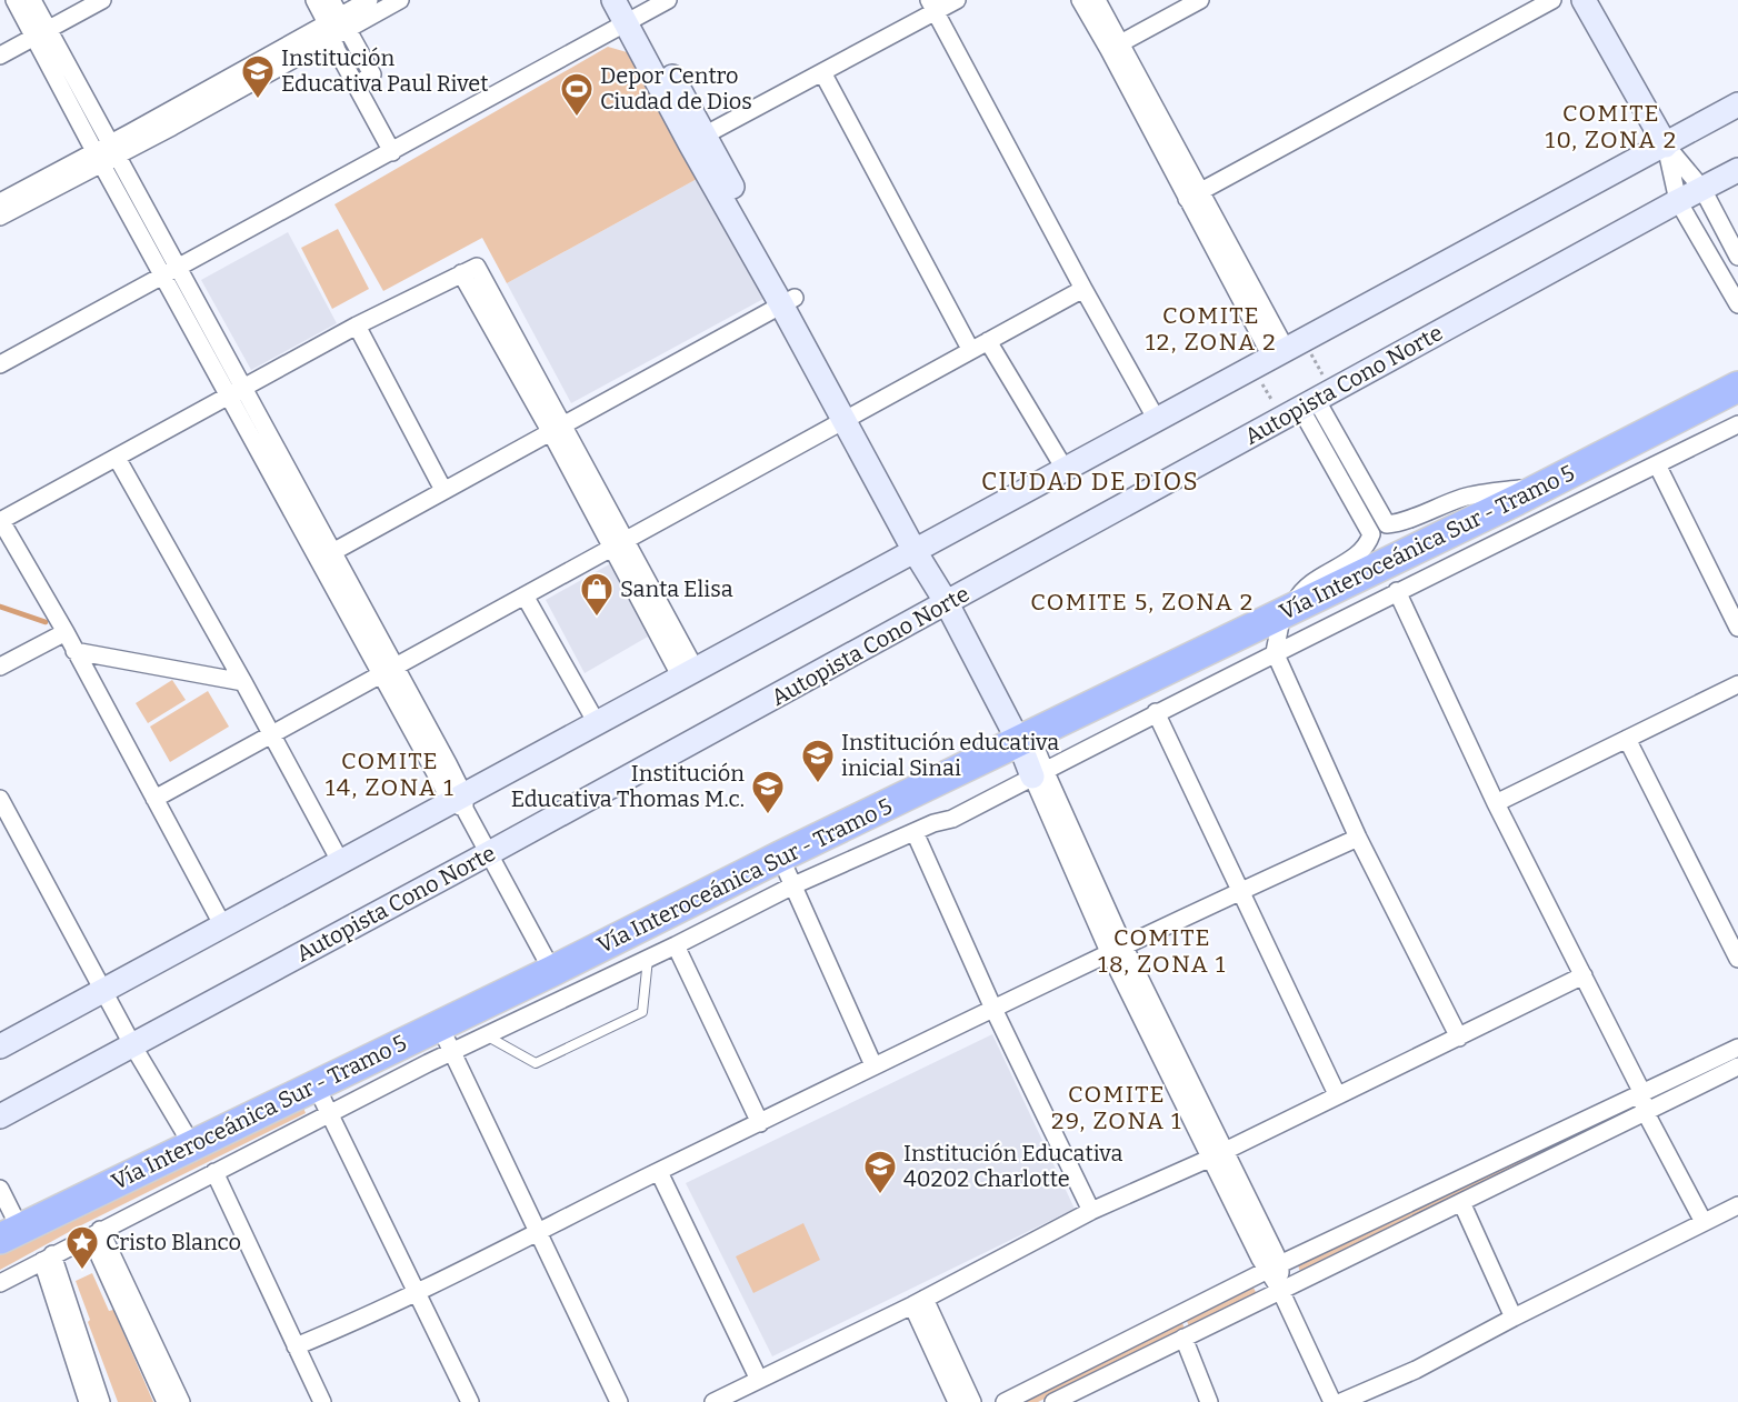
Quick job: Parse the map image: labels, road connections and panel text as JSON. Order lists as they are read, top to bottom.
{
  "streets": {
    "highway": ["Vía Interoceánica Sur - Tramo 5"],
    "main road": ["Autopista Cono Norte"]
  },
  "districts": [
    "COMITE 10, ZONA 2",
    "COMITE 12, ZONA 2",
    "CIUDAD DE DIOS",
    "COMITE 5, ZONA 2",
    "COMITE 14, ZONA 1",
    "COMITE 18, ZONA 1",
    "COMITE 29, ZONA 1"
  ],
  "places": {
    "school or university": [
      "Institución Educativa Paul Rivet",
      "Institución educativa inicial Sinai",
      "Institución Educativa Thomas M.c.",
      "Institución Educativa 40202 Charlotte"
    ],
    "sports": ["Depor Centro Ciudad de Dios"],
    "shop": ["Santa Elisa"],
    "place": ["Cristo Blanco"]
  }
}
